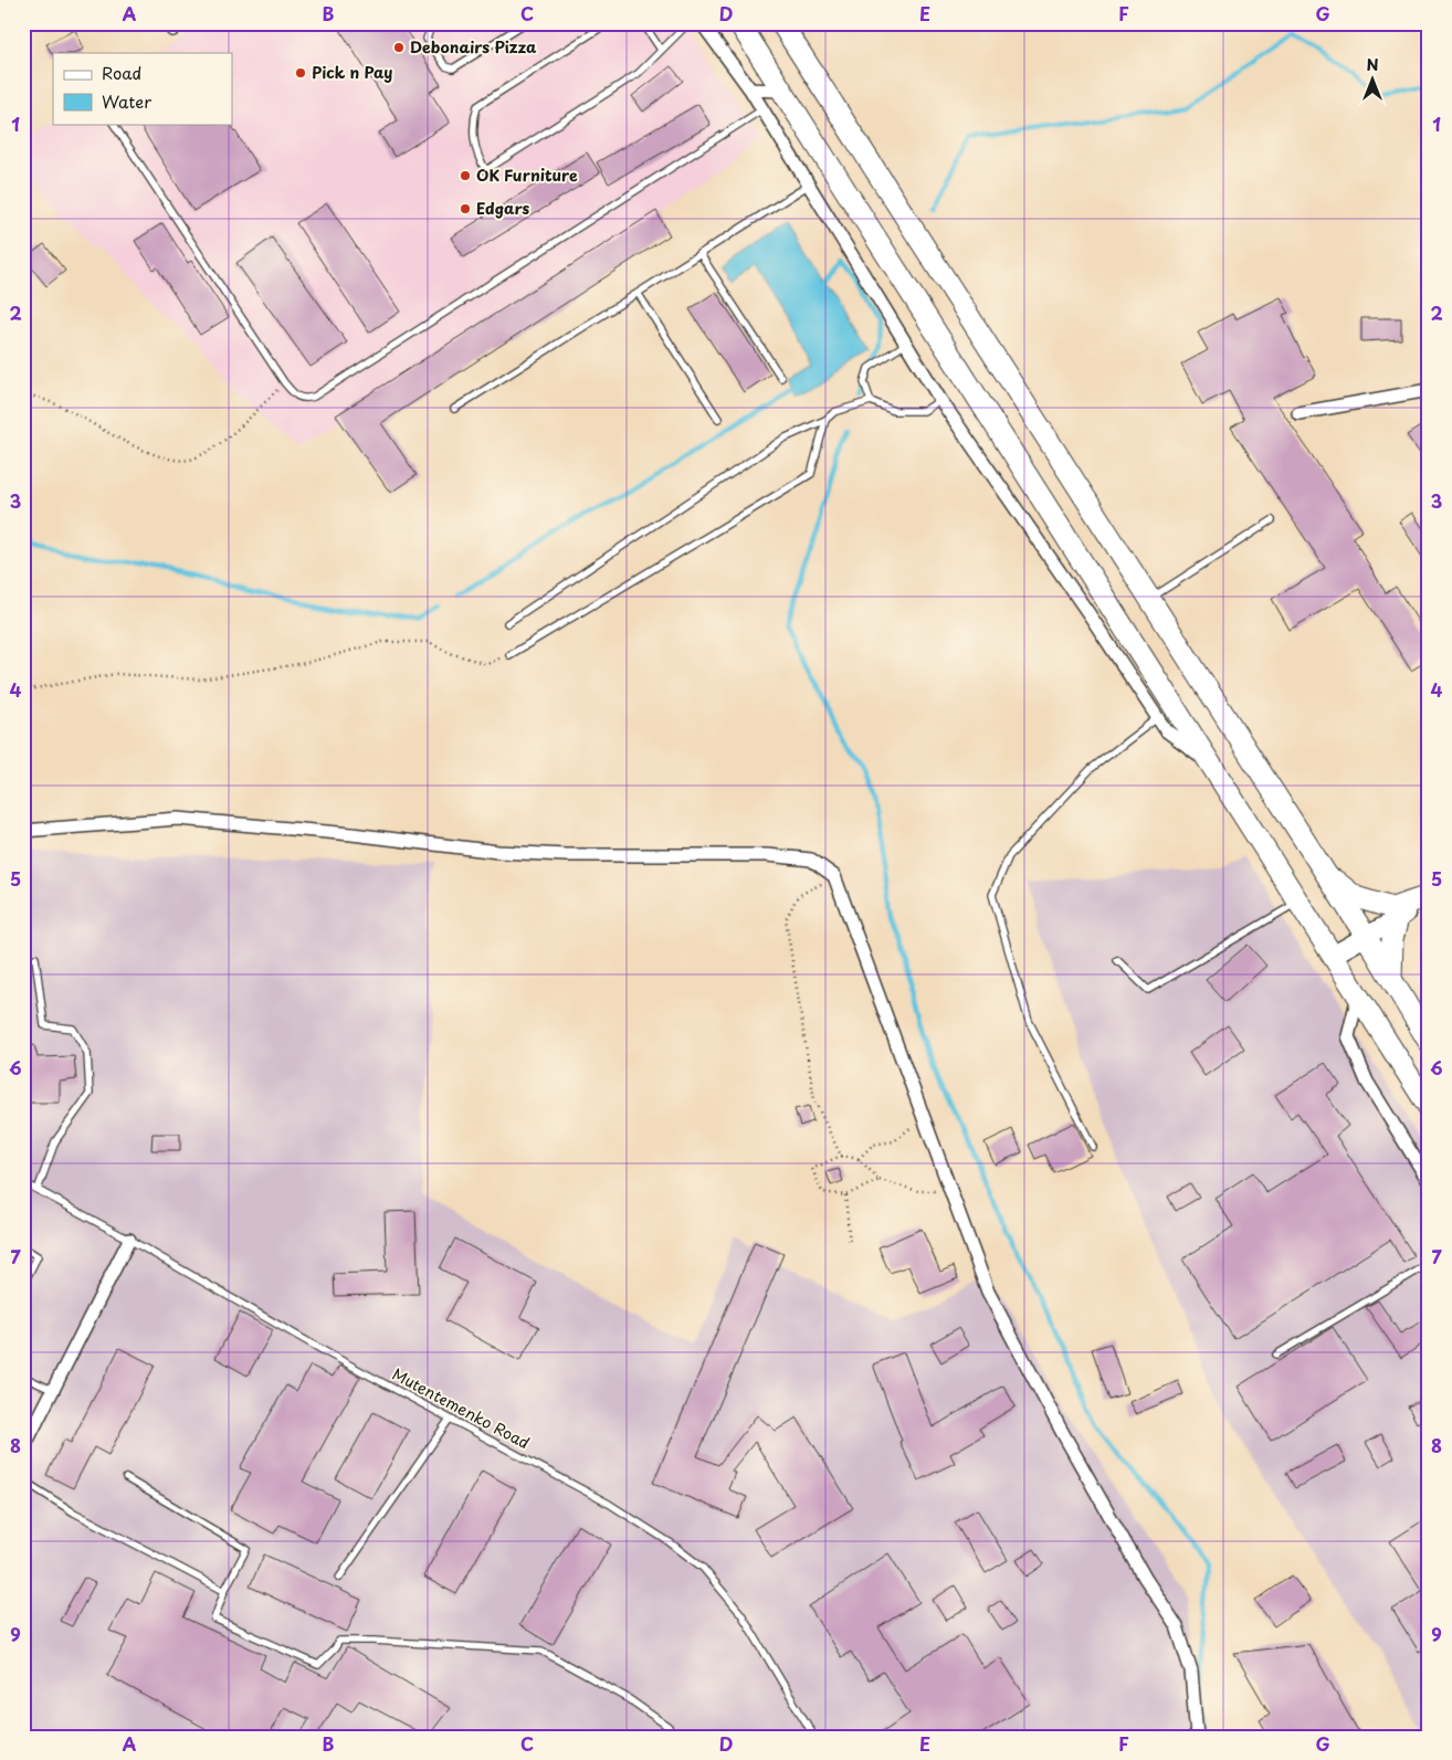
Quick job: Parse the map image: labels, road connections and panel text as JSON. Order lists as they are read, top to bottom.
{
  "streets": {
    "lane": ["Mutentemenko Road"]
  },
  "places": [
    "Debonairs Pizza",
    "Pick n Pay",
    "OK Furniture",
    "Edgars"
  ],
  "legend": ["Road", "Water"],
  "north": "top",
  "grid": {
    "columns": [
      "A",
      "B",
      "C",
      "D",
      "E",
      "F",
      "G"
    ],
    "rows": [
      "1",
      "2",
      "3",
      "4",
      "5",
      "6",
      "7",
      "8",
      "9"
    ]
  }
}
